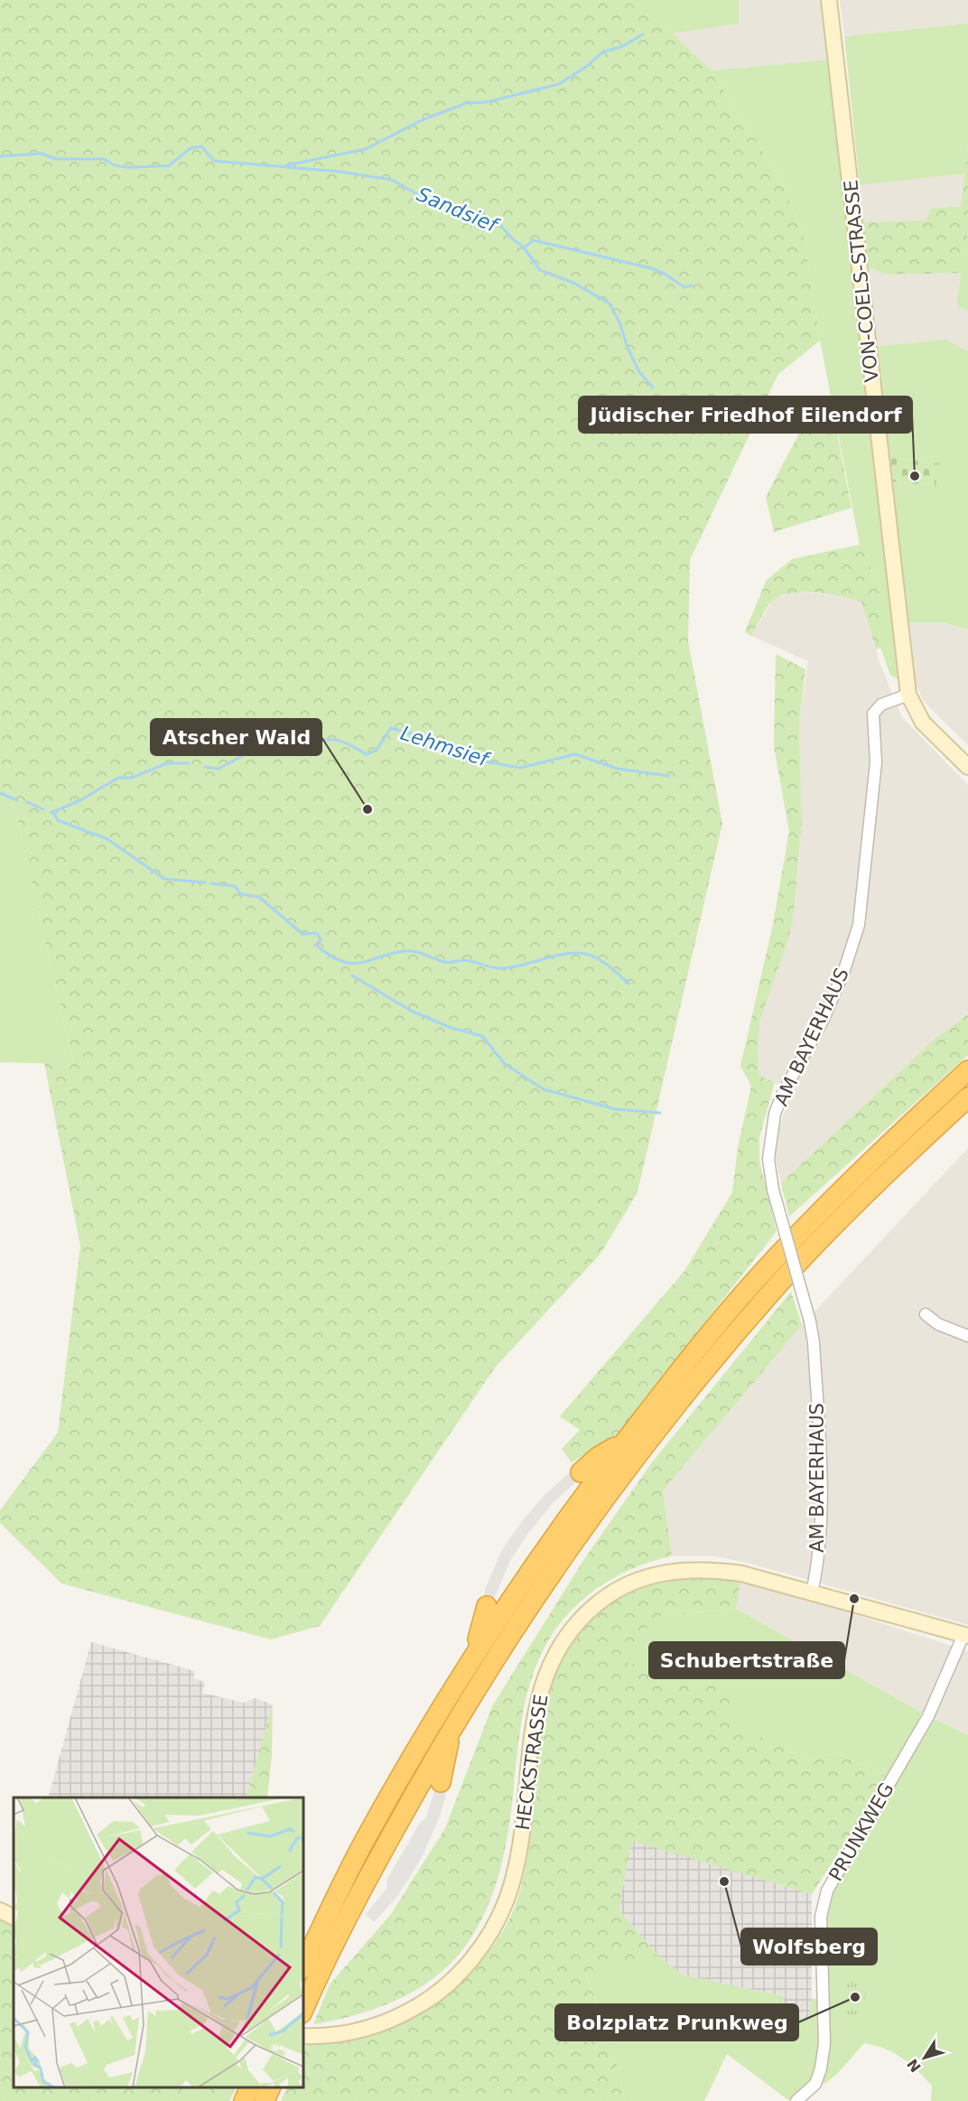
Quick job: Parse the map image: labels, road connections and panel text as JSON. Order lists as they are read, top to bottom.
{
  "streets": {
    "main road": ["VON-COELS-STRASSE", "HECKSTRASSE"],
    "street": ["AM BAYERHAUS", "PRUNKWEG"]
  },
  "crossings": [
    ["VON-COELS-STRASSE", "AM BAYERHAUS"],
    ["AM BAYERHAUS", "HECKSTRASSE"],
    ["HECKSTRASSE", "PRUNKWEG"]
  ],
  "water": ["Sandsief", "Lehmsief"],
  "places": [
    "Jüdischer Friedhof Eilendorf",
    "Atscher Wald",
    "Schubertstraße",
    "Wolfsberg",
    "Bolzplatz Prunkweg"
  ],
  "north": "bottom left"
}
